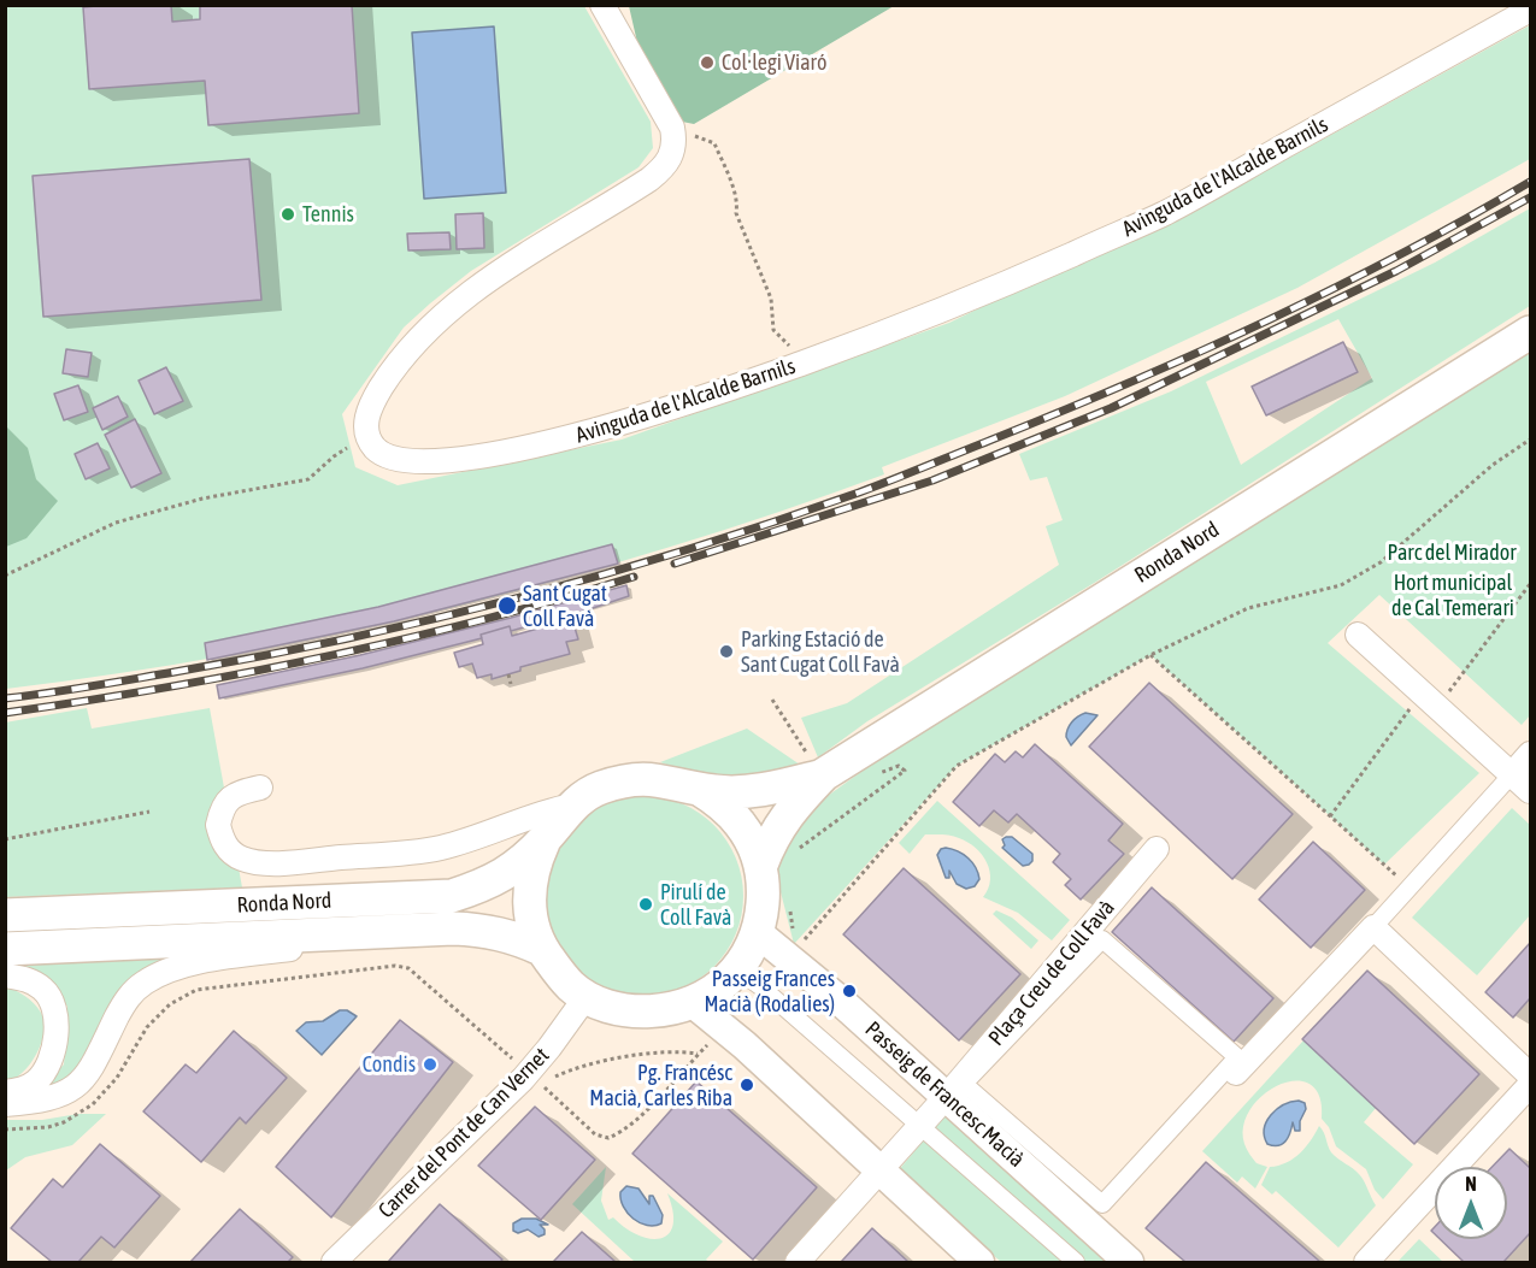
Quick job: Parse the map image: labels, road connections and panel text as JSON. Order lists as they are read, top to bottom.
{
  "streets": {
    "main road": ["Ronda Nord"],
    "street": [
      "Avinguda de l'Alcalde Barnils",
      "Plaça Creu de Coll Favà",
      "Passeig de Francesc Macià",
      "Carrer del Pont de Can Vernet"
    ]
  },
  "crossings": [
    ["Ronda Nord", "Passeig de Francesc Macià"],
    ["Ronda Nord", "Carrer del Pont de Can Vernet"],
    ["Plaça Creu de Coll Favà", "Passeig de Francesc Macià"],
    ["Passeig de Francesc Macià", "Carrer del Pont de Can Vernet"]
  ],
  "parks": ["Parc del Mirador", "Hort municipal de Cal Temerari"],
  "places": [
    "Col·legi Viaró",
    "Tennis",
    "Sant Cugat Coll Favà",
    "Parking Estació de Sant Cugat Coll Favà",
    "Pirulí de Coll Favà",
    "Passeig Frances Macià (Rodalies)",
    "Condis",
    "Pg. Francésc Macià, Carles Riba"
  ],
  "north": "top"
}
